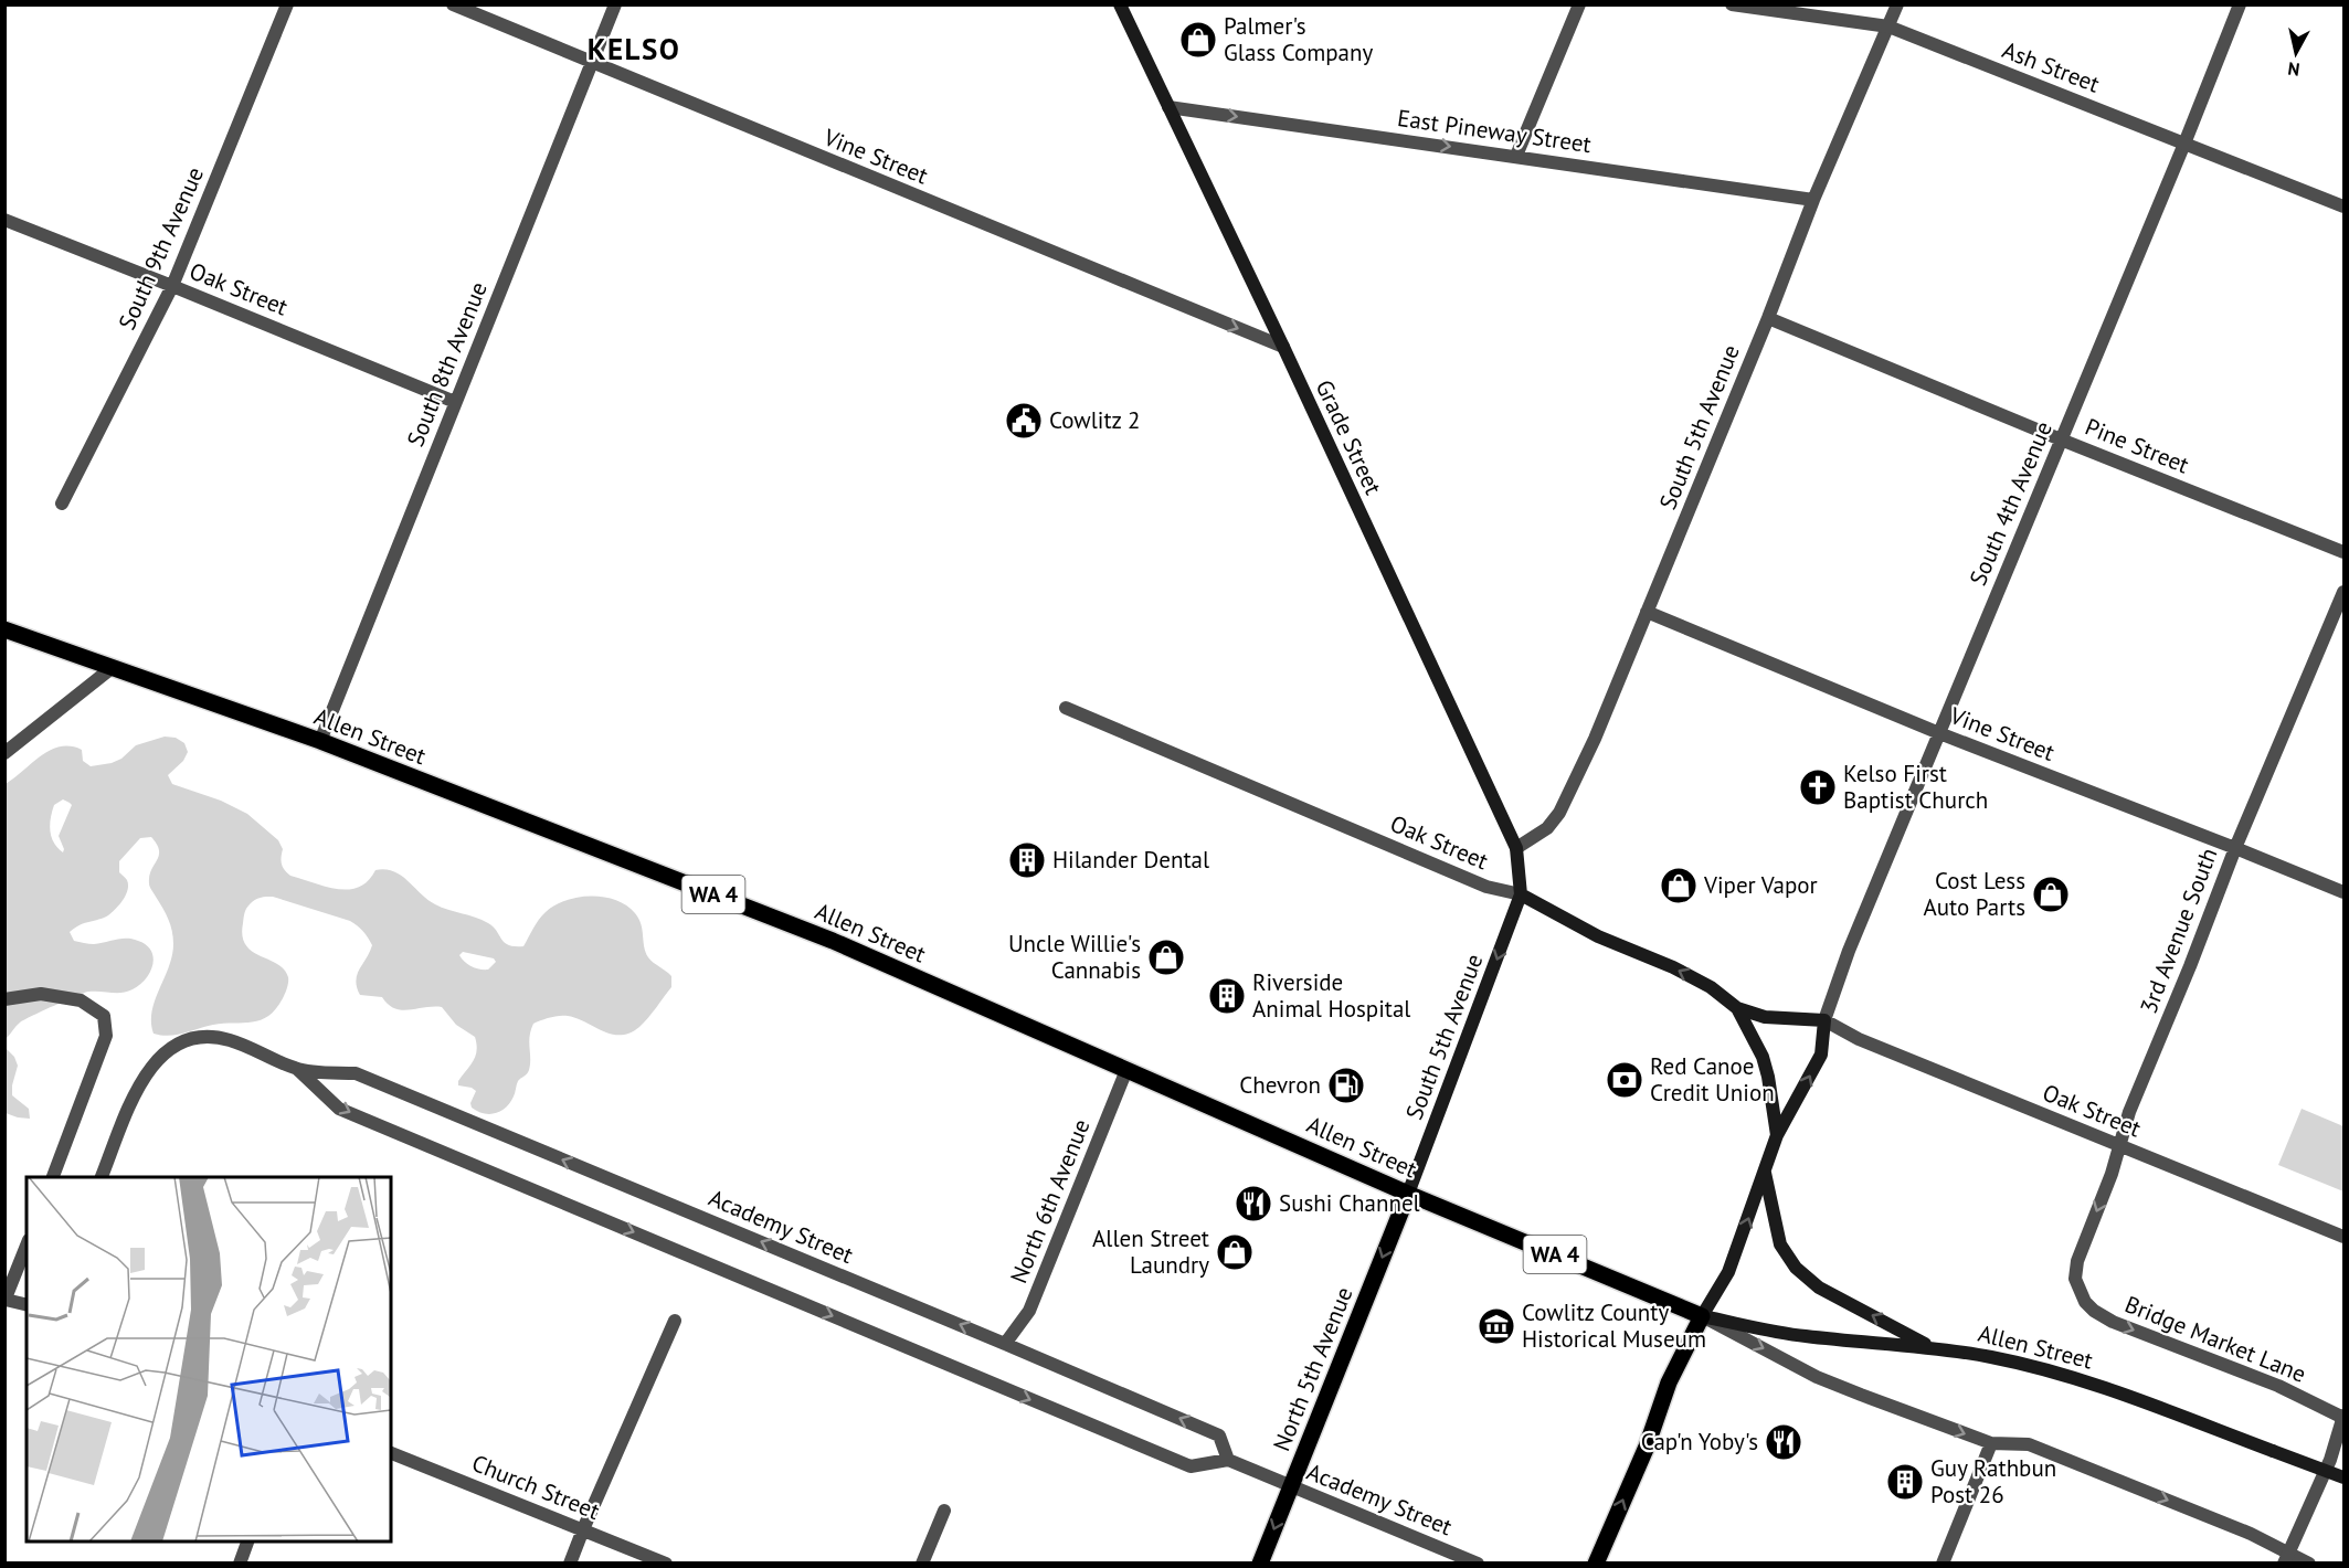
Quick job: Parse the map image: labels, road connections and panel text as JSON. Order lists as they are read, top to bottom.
{
  "streets": {
    "main road": [
      "Oak Street",
      "South 5th Avenue",
      "Grade Street",
      "Allen Street",
      "WA 4",
      "North 5th Avenue"
    ],
    "street": [
      "Ash Street",
      "East Pineway Street",
      "Vine Street",
      "South 9th Avenue",
      "South 8th Avenue",
      "Pine Street",
      "South 4th Avenue",
      "3rd Avenue South",
      "North 6th Avenue",
      "Academy Street",
      "Bridge Market Lane",
      "Church Street"
    ]
  },
  "crossings": [
    ["Ash Street", "South 5th Avenue"],
    ["Ash Street", "South 4th Avenue"],
    ["East Pineway Street", "South 5th Avenue"],
    ["East Pineway Street", "Grade Street"],
    ["Vine Street", "South 8th Avenue"],
    ["Vine Street", "South 5th Avenue"],
    ["Vine Street", "Grade Street"],
    ["Vine Street", "South 4th Avenue"],
    ["Vine Street", "3rd Avenue South"],
    ["South 9th Avenue", "Oak Street"],
    ["Oak Street", "South 8th Avenue"],
    ["Oak Street", "South 5th Avenue"],
    ["Oak Street", "Grade Street"],
    ["Oak Street", "South 4th Avenue"],
    ["Oak Street", "3rd Avenue South"],
    ["South 8th Avenue", "Allen Street"],
    ["South 5th Avenue", "Grade Street"],
    ["South 5th Avenue", "Pine Street"],
    ["South 5th Avenue", "Allen Street"],
    ["South 5th Avenue", "North 5th Avenue"],
    ["Pine Street", "South 4th Avenue"],
    ["Allen Street", "North 6th Avenue"],
    ["Allen Street", "North 5th Avenue"],
    ["3rd Avenue South", "Bridge Market Lane"],
    ["North 6th Avenue", "Academy Street"],
    ["Academy Street", "North 5th Avenue"]
  ],
  "one_way": [
    "East Pineway Street",
    "Vine Street",
    "Bridge Market Lane",
    "North 5th Avenue"
  ],
  "districts": ["KELSO"],
  "places": {
    "shop": [
      "Palmer's Glass Company",
      "Viper Vapor",
      "Cost Less Auto Parts",
      "Uncle Willie's Cannabis",
      "Allen Street Laundry"
    ],
    "public building": ["Cowlitz 2"],
    "church": ["Kelso First Baptist Church"],
    "building": ["Hilander Dental", "Riverside Animal Hospital", "Guy Rathbun Post 26"],
    "bank": ["Red Canoe Credit Union"],
    "fuel station": ["Chevron"],
    "restaurant": ["Sushi Channel", "Cap'n Yoby's"],
    "museum": ["Cowlitz County Historical Museum"]
  },
  "north": "bottom"
}
